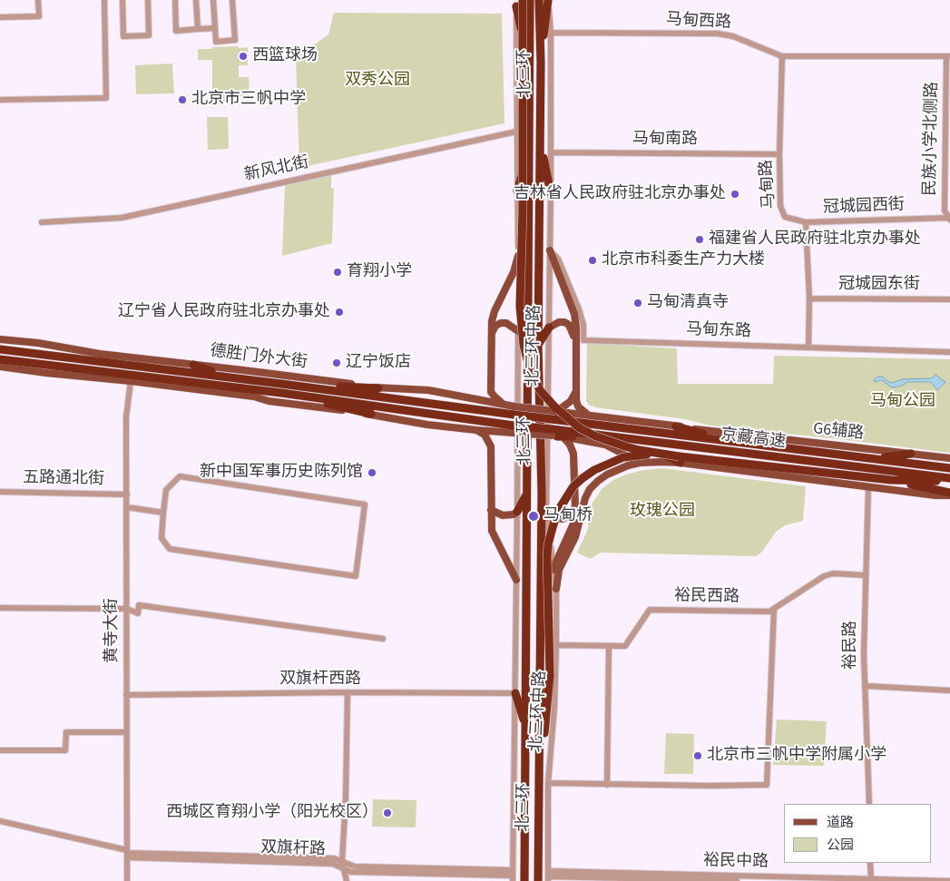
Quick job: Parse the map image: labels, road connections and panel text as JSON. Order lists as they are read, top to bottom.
{
  "streets": {
    "highway": ["北三环", "德胜门外大街", "京藏高速"],
    "main road": ["G6辅路"],
    "street": [
      "马甸西路",
      "民族小学北侧路",
      "马甸南路",
      "新风北街",
      "马甸路",
      "冠城园西街",
      "冠城园东街",
      "马甸东路",
      "北三环中路",
      "五路通北街",
      "裕民西路",
      "黄寺大街",
      "裕民路",
      "双旗杆西路",
      "裕民中路"
    ]
  },
  "crossings": [
    ["马甸西路", "民族小学北侧路"],
    ["马甸西路", "马甸路"],
    ["马甸西路", "北三环中路"],
    ["民族小学北侧路", "冠城园西街"],
    ["马甸南路", "马甸路"],
    ["马甸南路", "北三环中路"],
    ["新风北街", "北三环中路"],
    ["马甸路", "冠城园西街"],
    ["马甸东路", "北三环中路"],
    ["北三环中路", "裕民西路"],
    ["北三环中路", "双旗杆西路"],
    ["北三环中路", "裕民中路"],
    ["G6辅路", "京藏高速"],
    ["五路通北街", "黄寺大街"],
    ["裕民西路", "裕民路"],
    ["黄寺大街", "双旗杆西路"]
  ],
  "parks": ["双秀公园", "马甸公园", "玫瑰公园"],
  "places": [
    "西篮球场",
    "北京市三帆中学",
    "吉林省人民政府驻北京办事处",
    "福建省人民政府驻北京办事处",
    "北京市科委生产力大楼",
    "育翔小学",
    "马甸清真寺",
    "辽宁省人民政府驻北京办事处",
    "辽宁饭店",
    "新中国军事历史陈列馆",
    "马甸桥",
    "北京市三帆中学附属小学",
    "西城区育翔小学（阳光校区）"
  ],
  "legend": ["道路", "公园"]
}
